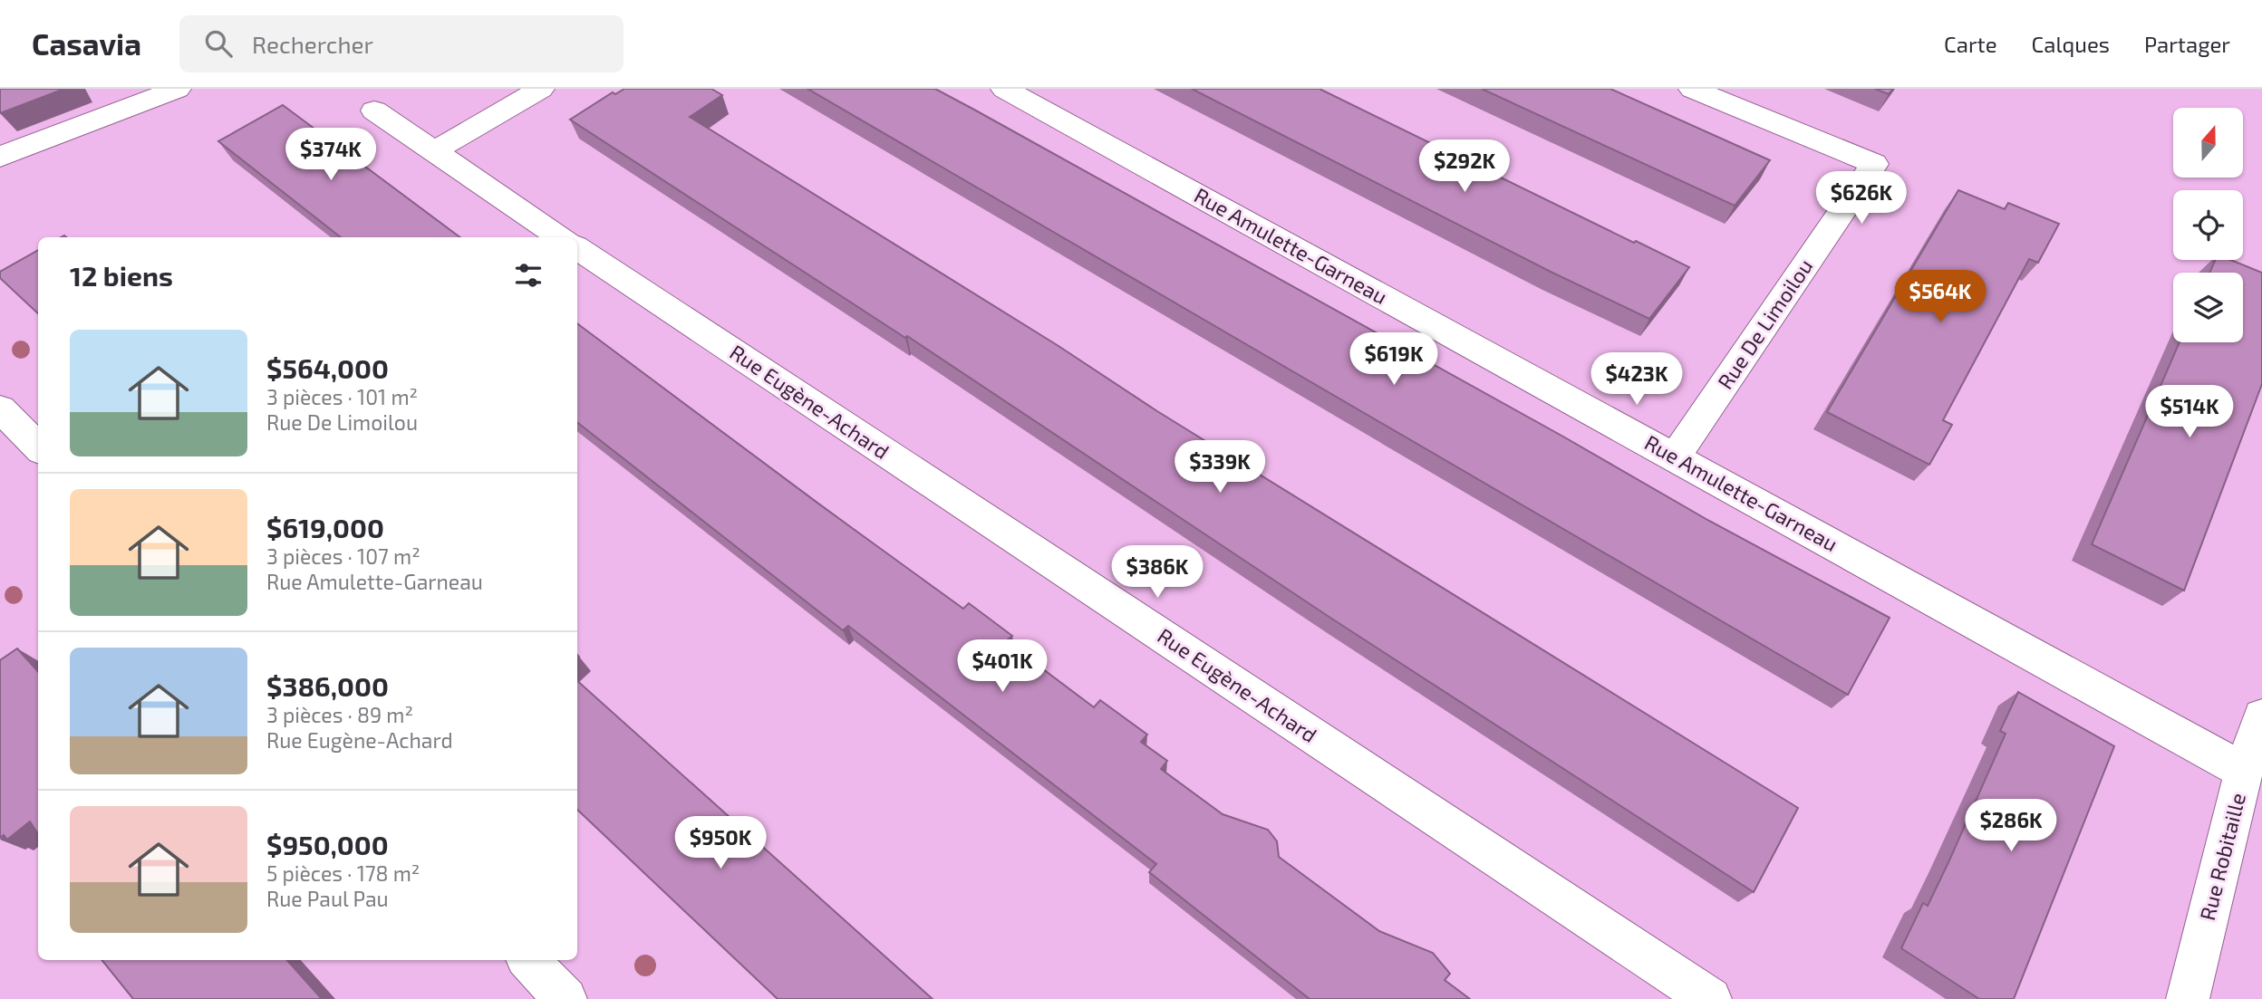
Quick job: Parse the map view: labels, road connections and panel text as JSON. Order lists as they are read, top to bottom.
{
  "streets": {
    "street": [
      "Rue Amulette-Garneau",
      "Rue De Limoilou",
      "Rue Eugène-Achard",
      "Rue Robitaille"
    ]
  },
  "crossings": [
    ["Rue Amulette-Garneau", "Rue De Limoilou"],
    ["Rue Amulette-Garneau", "Rue Robitaille"]
  ],
  "north": "top",
  "page": {
    "header": "Casavia",
    "search": "Rechercher",
    "nav": ["Carte", "Calques", "Partager"],
    "price": [
      "$374K",
      "$292K",
      "$626K",
      "$564K",
      "$619K",
      "$423K",
      "$514K",
      "$339K",
      "$386K",
      "$401K",
      "$286K",
      "$950K"
    ],
    "heading": "12 biens",
    "list": [
      {
        "name": "$564,000",
        "note": "3 pièces · 101 m² · Rue De Limoilou"
      },
      {
        "name": "$619,000",
        "note": "3 pièces · 107 m² · Rue Amulette-Garneau"
      },
      {
        "name": "$386,000",
        "note": "3 pièces · 89 m² · Rue Eugène-Achard"
      },
      {
        "name": "$950,000",
        "note": "5 pièces · 178 m² · Rue Paul Pau"
      }
    ]
  }
}
